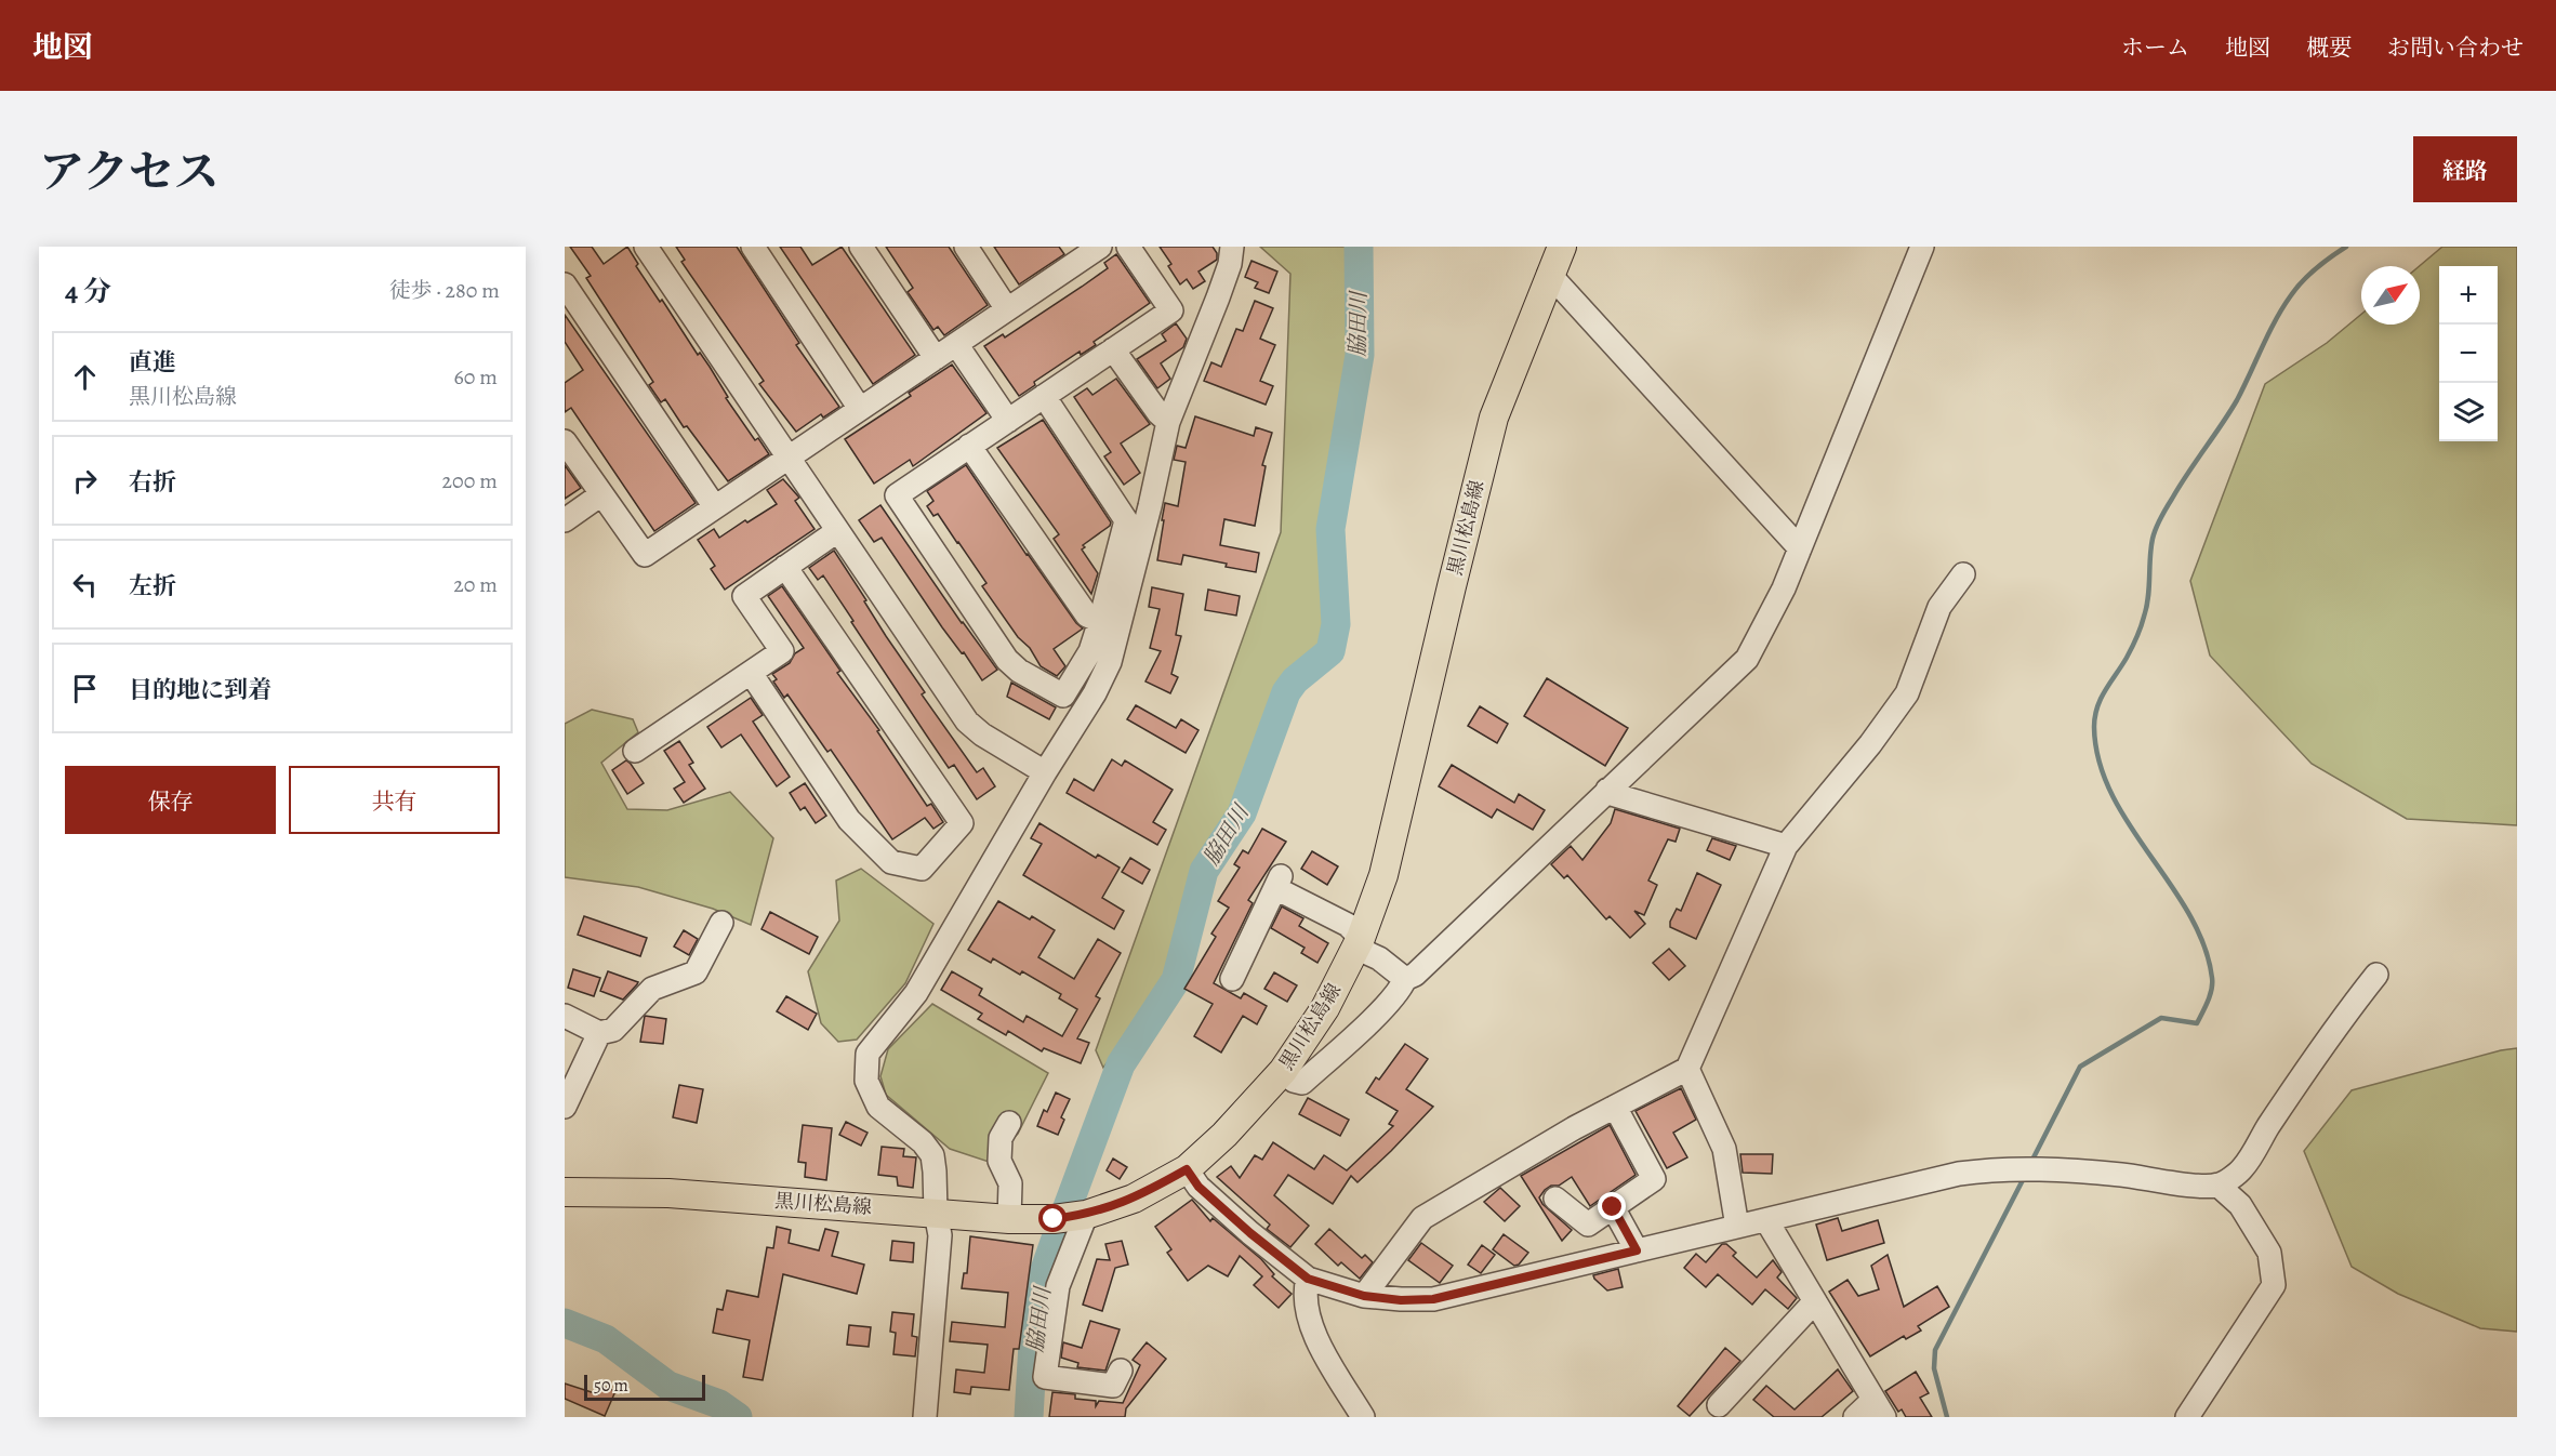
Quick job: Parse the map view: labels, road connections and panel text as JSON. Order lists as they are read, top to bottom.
{
  "streets": {
    "main road": ["黒川松島線"]
  },
  "water": ["脇田川"],
  "scale_bar": "50 m",
  "north": "top right",
  "page": {
    "header": "地図",
    "nav": [
      "ホーム",
      "地図",
      "概要",
      "お問い合わせ"
    ],
    "title": "アクセス",
    "buttons": [
      "経路",
      ["保存", "共有"]
    ],
    "heading": ["4 分", "徒歩 · 280 m"],
    "map_buttons": ["+", "−"],
    "list": [
      ["直進", "黒川松島線", "60 m"],
      ["右折", "200 m"],
      ["左折", "20 m"],
      "目的地に到着"
    ],
    "scale": "50 m"
  }
}
